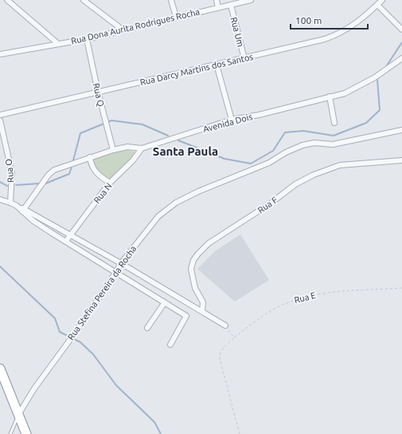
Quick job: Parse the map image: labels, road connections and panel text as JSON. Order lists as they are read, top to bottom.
{
  "streets": {
    "street": [
      "Rua Dona Aurita Rodrigues Rocha",
      "Rua Um",
      "Rua Darcy Martins dos Santos",
      "Rua Q",
      "Avenida Dois",
      "Rua O",
      "Rua N",
      "Rua F",
      "Rua Stefina Pereira da Rocha"
    ],
    "path": ["Rua E"]
  },
  "crossings": [
    ["Rua Dona Aurita Rodrigues Rocha", "Rua Um"],
    ["Rua Dona Aurita Rodrigues Rocha", "Rua Q"],
    ["Rua Um", "Rua Darcy Martins dos Santos"],
    ["Rua Darcy Martins dos Santos", "Rua Q"],
    ["Rua Q", "Avenida Dois"],
    ["Avenida Dois", "Rua N"]
  ],
  "districts": ["Santa Paula"],
  "scale_bar": "100 m"
}
